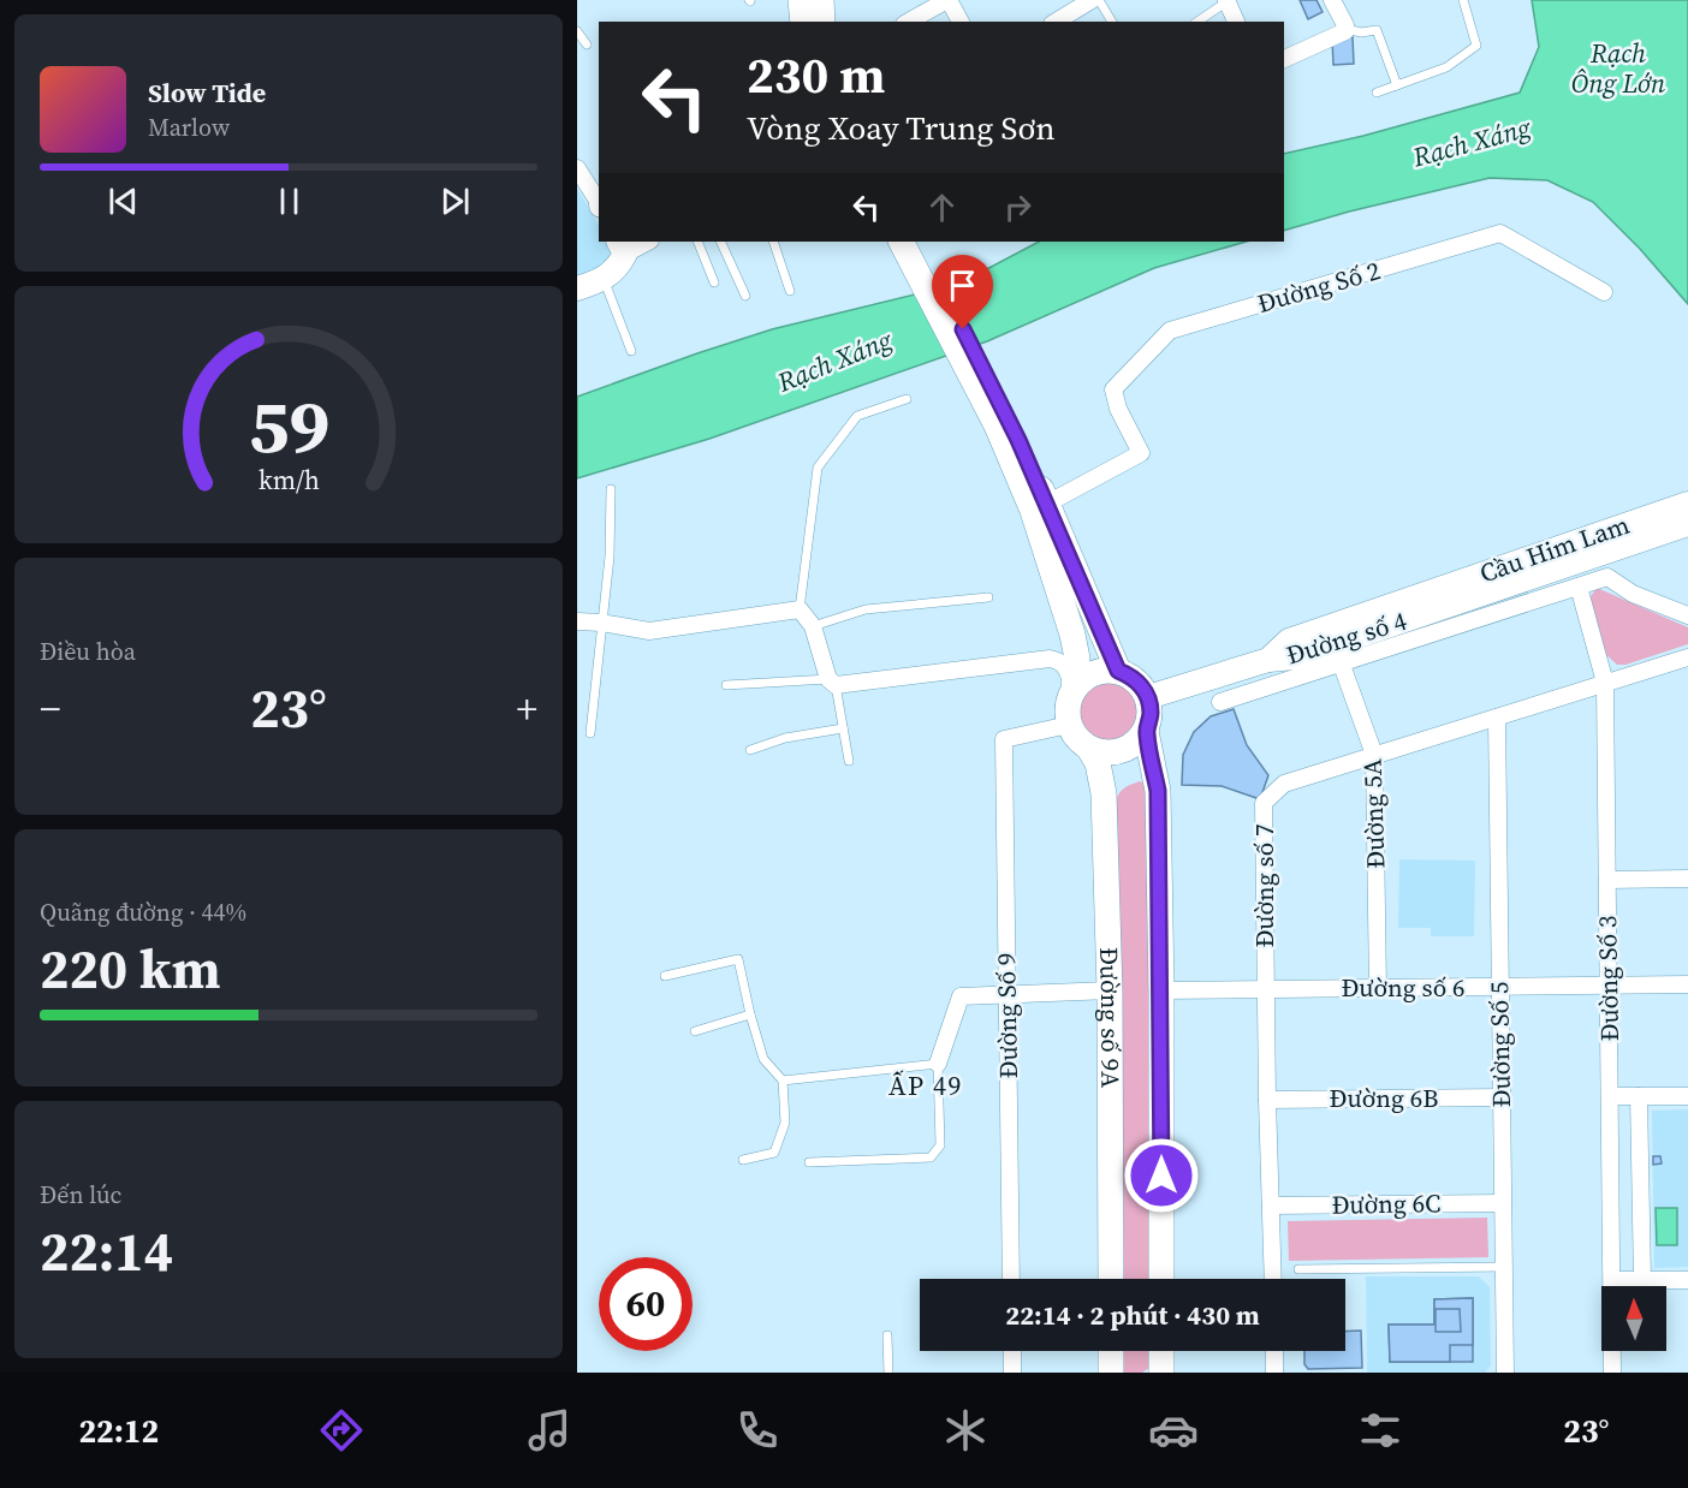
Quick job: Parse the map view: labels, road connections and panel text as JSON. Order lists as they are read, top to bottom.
{
  "streets": {
    "main road": ["Cầu Him Lam", "Đường số 4", "Đường số 9A"],
    "street": [
      "Đường Số 2",
      "Đường 5A",
      "Đường số 7",
      "Đường Số 3",
      "Đường số 6",
      "Đường Số 9",
      "Đường Số 5",
      "Đường 6B",
      "Đường 6C"
    ]
  },
  "crossings": [
    ["Cầu Him Lam", "Đường số 4"],
    ["Đường số 4", "Đường 5A"],
    ["Đường số 4", "Đường Số 3"],
    ["Đường số 4", "Đường Số 9"],
    ["Đường số 4", "Đường số 9A"],
    ["Đường 5A", "Đường số 7"],
    ["Đường 5A", "Đường số 6"],
    ["Đường số 7", "Đường Số 3"],
    ["Đường số 7", "Đường số 6"],
    ["Đường số 7", "Đường Số 5"],
    ["Đường số 7", "Đường 6B"],
    ["Đường số 7", "Đường 6C"],
    ["Đường Số 3", "Đường số 6"],
    ["Đường số 6", "Đường số 9A"],
    ["Đường số 6", "Đường Số 5"],
    ["Đường Số 9", "Đường số 9A"],
    ["Đường Số 5", "Đường 6B"],
    ["Đường Số 5", "Đường 6C"]
  ],
  "districts": ["ẤP 49"],
  "water": ["Rạch Ông Lớn", "Rạch Xáng"],
  "north": "top",
  "page": {
    "turn": ["230 m", "Vòng Xoay Trung Sơn"],
    "song": ["Slow Tide", "Marlow"],
    "tile": [
      "Điều hòa",
      ["Quãng đường · 44%", "220 km"],
      ["Đến lúc", "22:14"]
    ],
    "heat": ["−", "23°", "+"],
    "limit": "60",
    "trip": "22:14 · 2 phút · 430 m",
    "tabs": ["22:12", "23°"],
    "gauge": ["59", "km/h"]
  }
}
